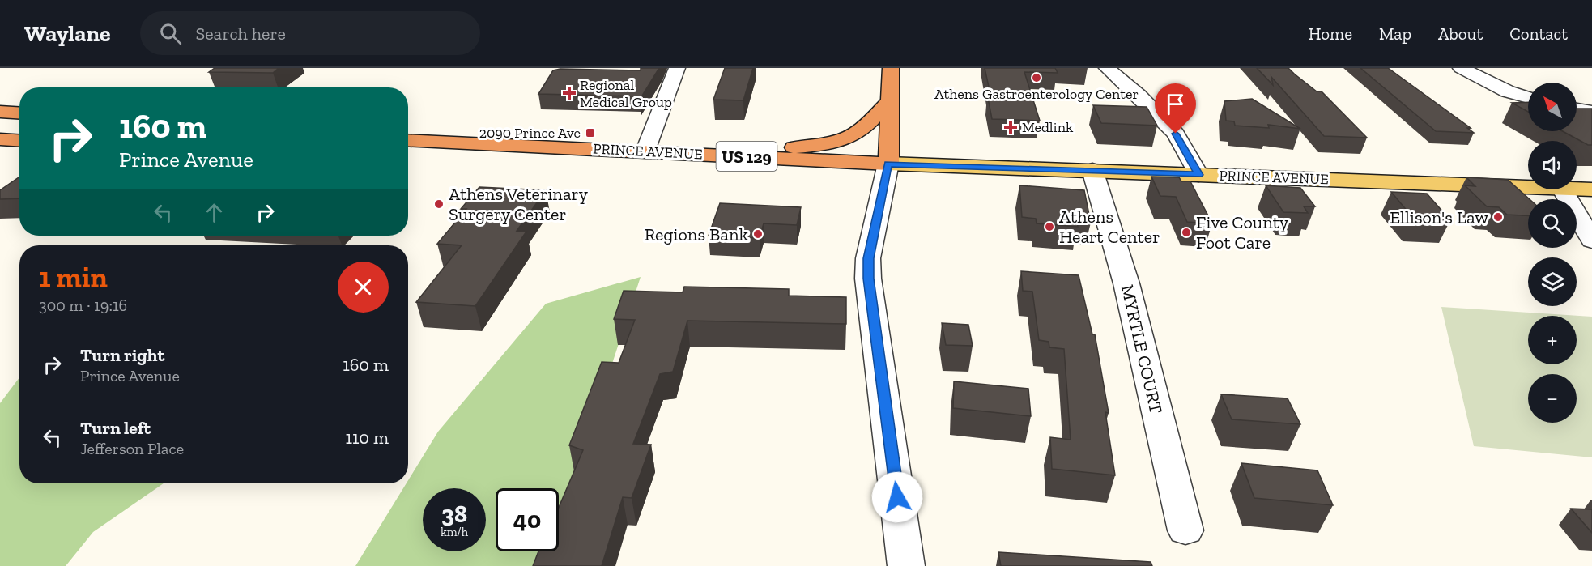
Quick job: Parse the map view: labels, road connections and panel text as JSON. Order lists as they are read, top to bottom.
{
  "streets": {
    "highway": ["PRINCE AVENUE", "US 129"],
    "street": ["MYRTLE COURT"]
  },
  "crossings": [
    ["PRINCE AVENUE", "MYRTLE COURT"]
  ],
  "places": {
    "other": [
      "Athens Gastroenterology Center",
      "Athens Veterinary Surgery Center",
      "Ellison's Law",
      "Athens Heart Center",
      "Five County Foot Care",
      "Regions Bank"
    ],
    "health": ["Regional Medical Group", "Medlink"],
    "transit": ["2090 Prince Ave"]
  },
  "north": "top left",
  "page": {
    "header": "Waylane",
    "search": "Search here",
    "nav": [
      "Home",
      "Map",
      "About",
      "Contact"
    ],
    "map_buttons": ["+", "−"],
    "turn": ["160 m", "Prince Avenue"],
    "heading": ["1 min", "300 m · 19:16"],
    "list": [
      {
        "name": "Turn right",
        "note": "Prince Avenue",
        "value": "160 m"
      },
      {
        "name": "Turn left",
        "note": "Jefferson Place",
        "value": "110 m"
      }
    ],
    "speed": "38 km/h",
    "limit": "40"
  }
}
